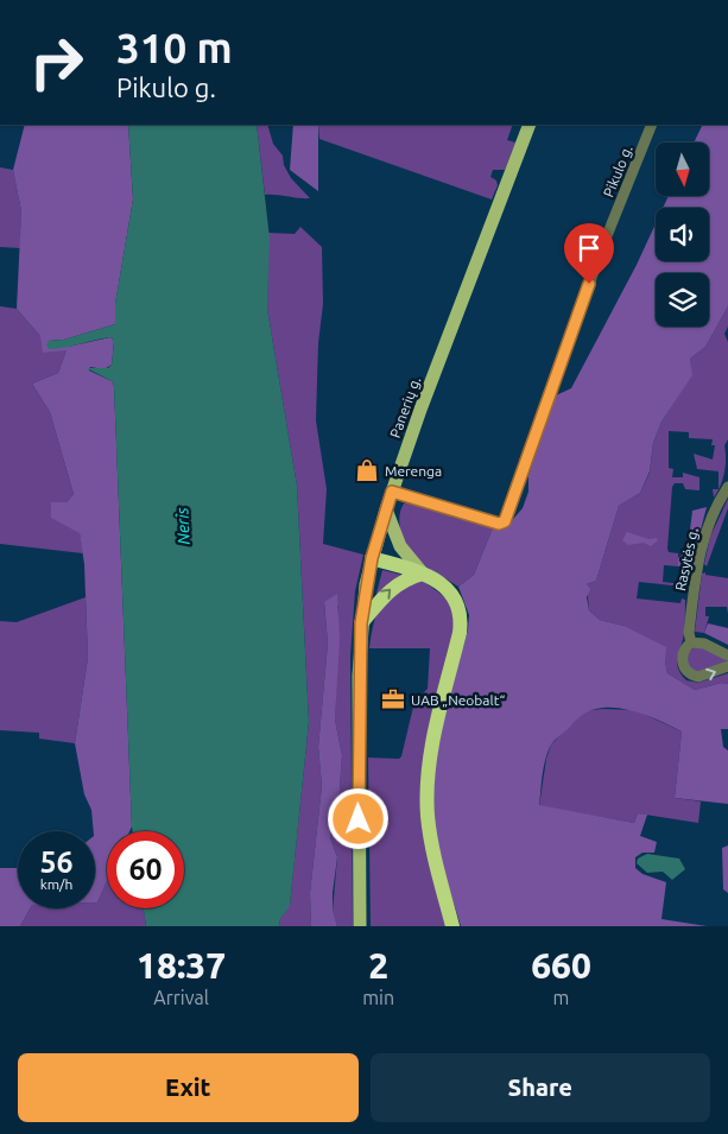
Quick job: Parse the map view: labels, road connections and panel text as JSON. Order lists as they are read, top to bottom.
{
  "streets": {
    "main road": ["Panerių g."],
    "street": ["Pikulo g.", "Rasytės g."]
  },
  "crossings": [
    ["Pikulo g.", "Panerių g."]
  ],
  "water": ["Neris"],
  "places": {
    "shop": ["Merenga"],
    "office": ["UAB „Neobalt“"]
  },
  "north": "bottom",
  "page": {
    "turn": ["310 m", "Pikulo g."],
    "speed": "56 km/h",
    "limit": "60",
    "eta": [
      "18:37",
      "Arrival",
      "2",
      "min",
      "660",
      "m"
    ],
    "buttons": ["Exit", "Share"]
  }
}
